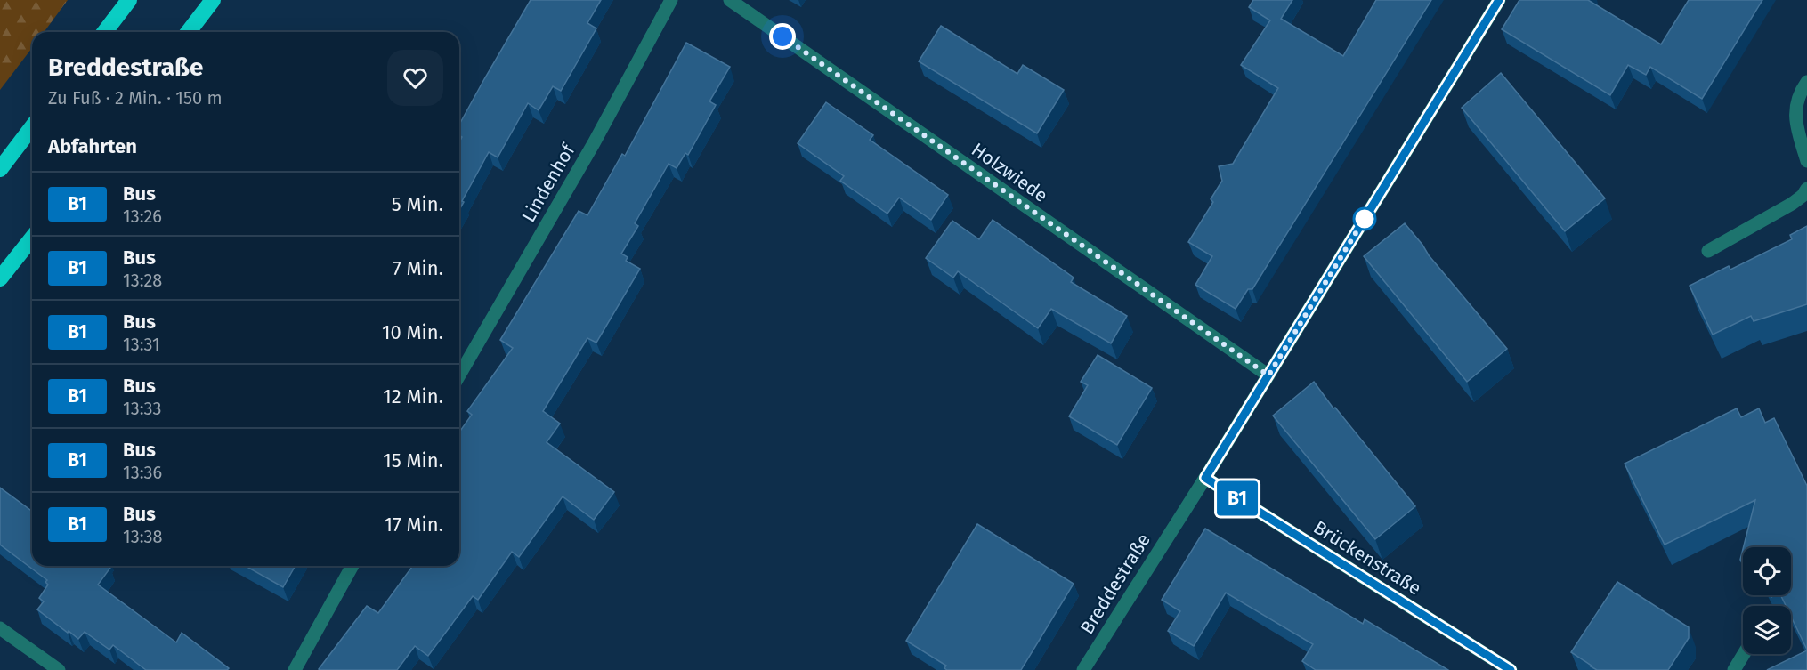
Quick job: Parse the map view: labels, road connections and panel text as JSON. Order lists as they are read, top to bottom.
{
  "streets": {
    "street": [
      "Holzwiede",
      "Lindenhof",
      "Brückenstraße",
      "Breddestraße"
    ]
  },
  "crossings": [
    ["Holzwiede", "Breddestraße"],
    ["Brückenstraße", "Breddestraße"]
  ],
  "lines": ["bus line B1"],
  "page": {
    "on_map": "B1",
    "heading": [
      ["Breddestraße", "Zu Fuß · 2 Min. · 150 m"],
      "Abfahrten"
    ],
    "list": [
      {
        "mark": "B1",
        "name": "Bus",
        "note": "13:26",
        "value": "5 Min."
      },
      {
        "mark": "B1",
        "name": "Bus",
        "note": "13:28",
        "value": "7 Min."
      },
      {
        "mark": "B1",
        "name": "Bus",
        "note": "13:31",
        "value": "10 Min."
      },
      {
        "mark": "B1",
        "name": "Bus",
        "note": "13:33",
        "value": "12 Min."
      },
      {
        "mark": "B1",
        "name": "Bus",
        "note": "13:36",
        "value": "15 Min."
      },
      {
        "mark": "B1",
        "name": "Bus",
        "note": "13:38",
        "value": "17 Min."
      }
    ]
  }
}
